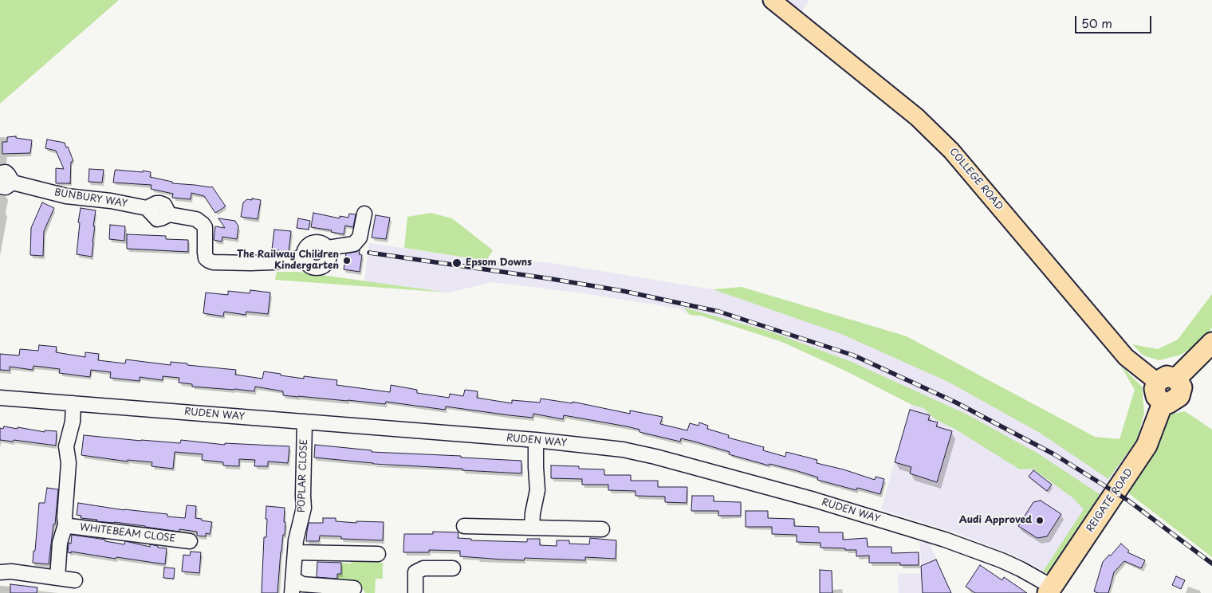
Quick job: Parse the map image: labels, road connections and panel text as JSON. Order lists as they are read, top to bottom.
{
  "streets": {
    "highway": ["REIGATE ROAD"],
    "main road": ["COLLEGE ROAD"],
    "street": [
      "BUNBURY WAY",
      "RUDEN WAY",
      "POPLAR CLOSE",
      "WHITEBEAM CLOSE"
    ]
  },
  "crossings": [
    ["COLLEGE ROAD", "REIGATE ROAD"],
    ["RUDEN WAY", "POPLAR CLOSE"],
    ["RUDEN WAY", "REIGATE ROAD"],
    ["RUDEN WAY", "WHITEBEAM CLOSE"]
  ],
  "places": ["The Railway Children Kindergarten", "Epsom Downs", "Audi Approved"],
  "scale_bar": "50 m"
}
